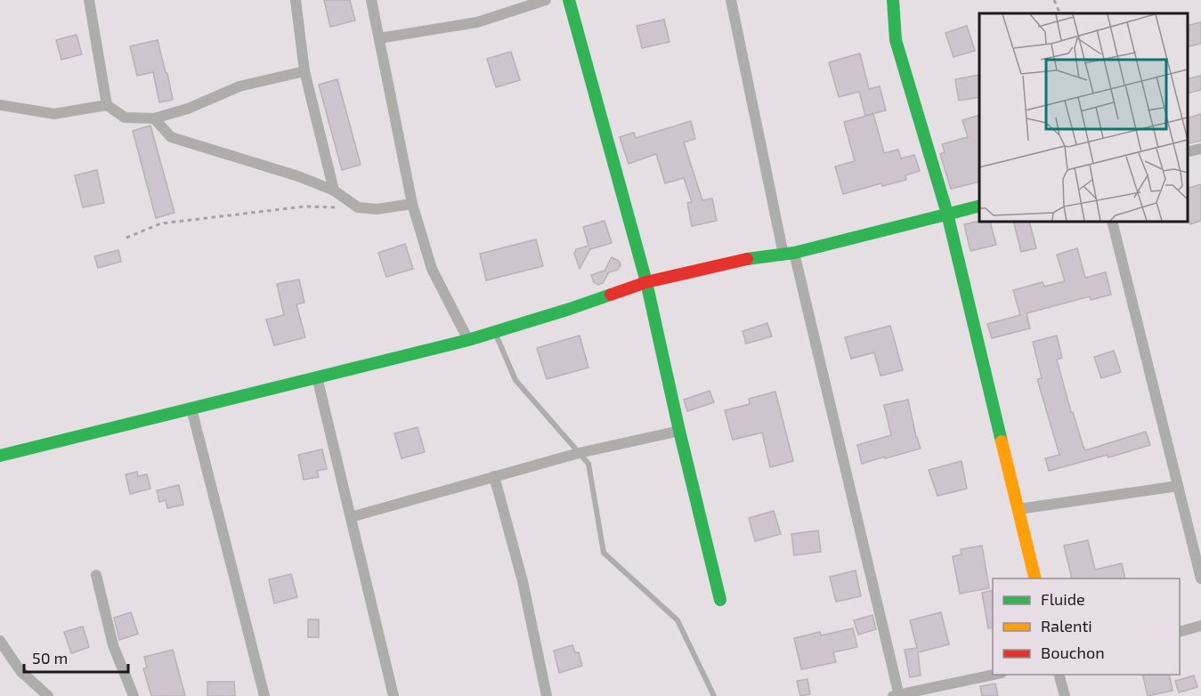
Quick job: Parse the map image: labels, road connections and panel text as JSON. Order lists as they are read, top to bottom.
{
  "legend": ["Fluide", "Ralenti", "Bouchon"],
  "scale_bar": "50 m"
}
